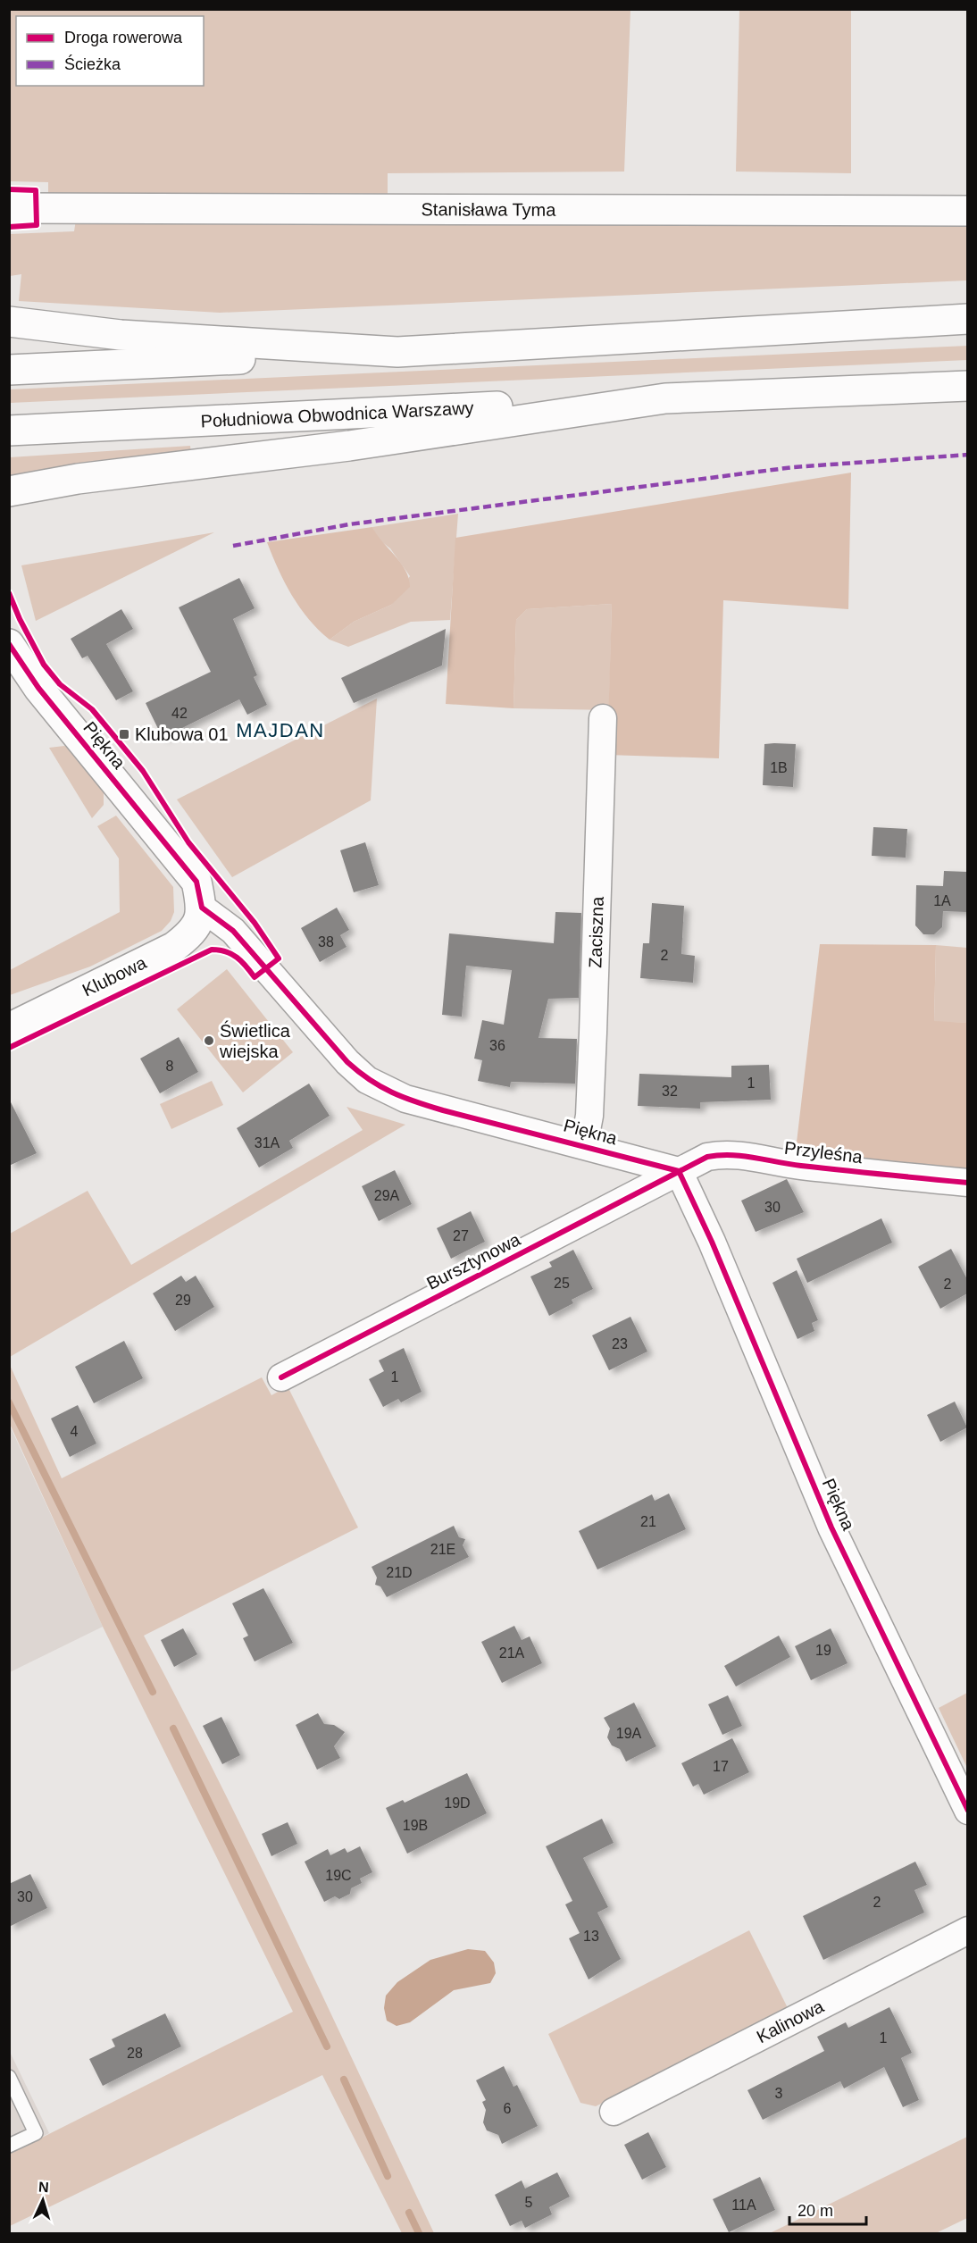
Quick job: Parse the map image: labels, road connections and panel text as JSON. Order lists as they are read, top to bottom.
{
  "streets": {
    "main road": [
      "Stanisława Tyma",
      "Południowa Obwodnica Warszawy",
      "Piękna",
      "Klubowa"
    ],
    "street": [
      "Zaciszna",
      "Przyleśna",
      "Bursztynowa",
      "Kalinowa"
    ]
  },
  "crossings": [
    ["Piękna", "Zaciszna"],
    ["Piękna", "Klubowa"],
    ["Piękna", "Przyleśna"],
    ["Piękna", "Bursztynowa"],
    ["Przyleśna", "Bursztynowa"]
  ],
  "districts": ["MAJDAN"],
  "places": {
    "transit": ["Klubowa 01"],
    "other": ["Świetlica wiejska"]
  },
  "house_numbers": [
    "42",
    "1B",
    "1A",
    "38",
    "2",
    "36",
    "8",
    "1",
    "32",
    "31A",
    "29A",
    "30",
    "27",
    "25",
    "2",
    "29",
    "23",
    "1",
    "4",
    "21",
    "21E",
    "21D",
    "19",
    "21A",
    "19A",
    "17",
    "19D",
    "19B",
    "19C",
    "30",
    "2",
    "13",
    "1",
    "28",
    "3",
    "6",
    "5",
    "11A"
  ],
  "legend": ["Droga rowerowa", "Ścieżka"],
  "scale_bar": "20 m",
  "north": "top"
}
